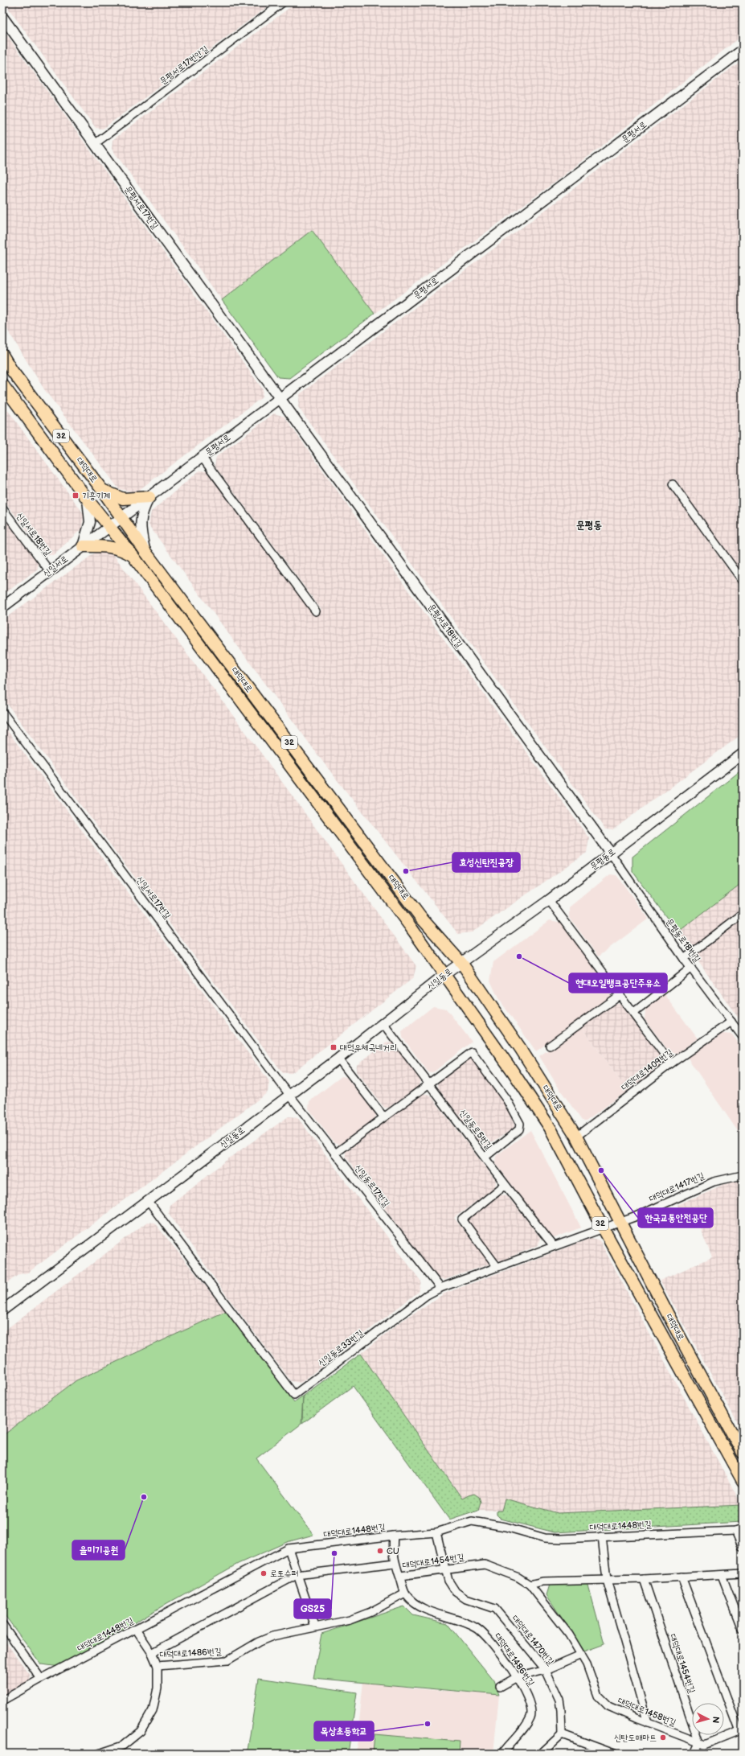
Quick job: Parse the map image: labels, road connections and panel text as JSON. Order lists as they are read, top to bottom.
{
  "streets": {
    "main road": [
      "문평서로",
      "문평서로17번길",
      "32",
      "대덕대로",
      "신일서로",
      "문평서로18번길",
      "문평동로",
      "신일동로"
    ],
    "street": [
      "문평서로17번안길",
      "신일서로18번길",
      "신일서로17번길",
      "문평동로18번길",
      "대덕대로1409번길",
      "신일동로5번길",
      "신일동로17번길",
      "대덕대로1417번길",
      "신일동로33번길",
      "대덕대로1448번길",
      "대덕대로1454번길",
      "대덕대로1470번길",
      "대덕대로1486번길",
      "대덕대로1458번길"
    ]
  },
  "crossings": [
    ["문평서로17번안길", "문평서로17번길"],
    ["문평서로", "문평서로17번길"],
    ["문평서로", "대덕대로"],
    ["문평서로", "신일서로"],
    ["문평서로", "문평서로18번길"],
    ["문평서로17번길", "문평서로18번길"],
    ["대덕대로", "신일서로"],
    ["대덕대로", "문평동로"],
    ["대덕대로", "신일동로"],
    ["대덕대로", "대덕대로1409번길"],
    ["대덕대로", "대덕대로1417번길"],
    ["대덕대로", "신일동로33번길"],
    ["신일서로18번길", "신일서로"],
    ["문평서로18번길", "문평동로"],
    ["문평서로18번길", "문평동로18번길"],
    ["문평동로", "문평동로18번길"],
    ["문평동로", "신일동로"],
    ["신일서로17번길", "신일동로"],
    ["신일서로17번길", "신일동로17번길"],
    ["문평동로18번길", "대덕대로1409번길"],
    ["신일동로", "신일동로5번길"],
    ["신일동로", "신일동로17번길"],
    ["신일동로", "신일동로33번길"],
    ["신일동로5번길", "신일동로33번길"],
    ["신일동로17번길", "신일동로33번길"],
    ["대덕대로1417번길", "신일동로33번길"],
    ["대덕대로1448번길", "대덕대로1470번길"],
    ["대덕대로1448번길", "대덕대로1486번길"],
    ["대덕대로1454번길", "대덕대로1470번길"],
    ["대덕대로1454번길", "대덕대로1486번길"],
    ["대덕대로1454번길", "대덕대로1458번길"]
  ],
  "districts": ["문평동"],
  "places": {
    "transit": ["기흥기계", "대덕우체국네거리"],
    "other": [
      "효성신탄진공장",
      "현대오일뱅크공단주유소",
      "한국교통안전공단",
      "을미기공원",
      "CU",
      "GS25",
      "로또슈퍼",
      "목상초등학교",
      "신탄도매마트"
    ]
  },
  "north": "right"
}
